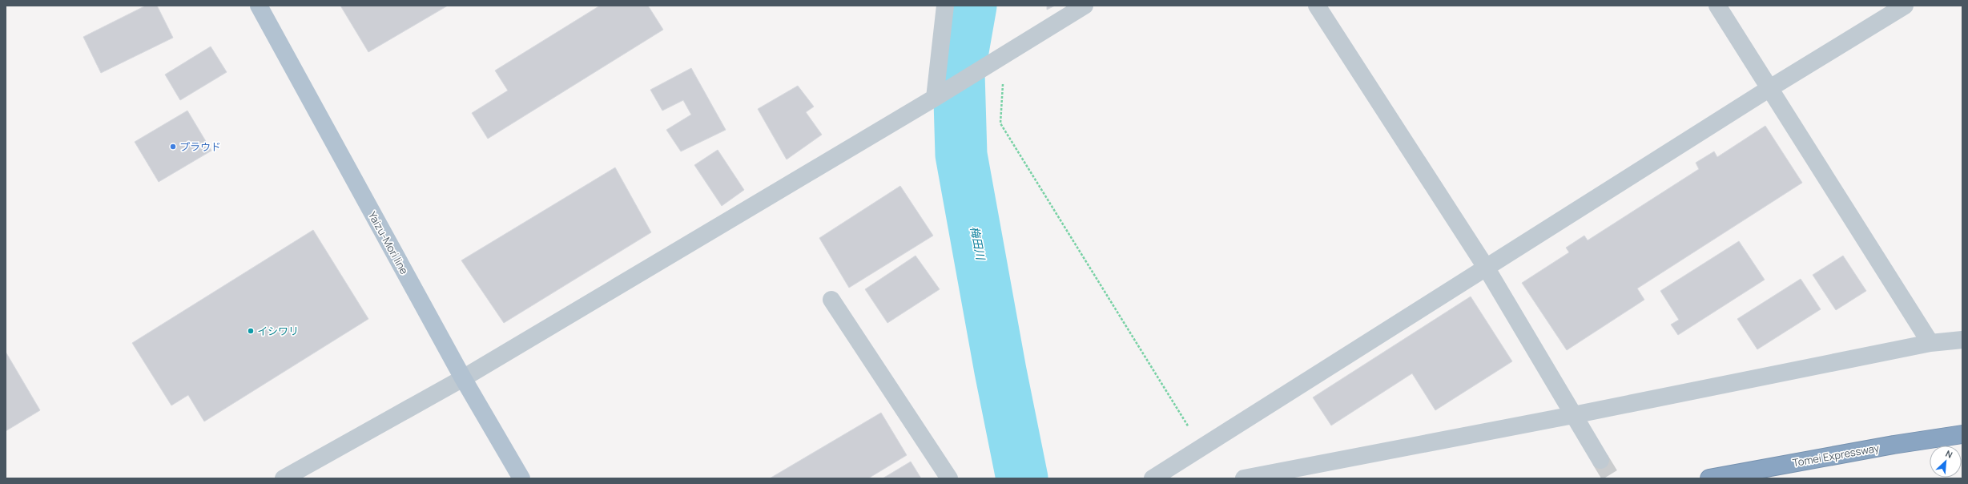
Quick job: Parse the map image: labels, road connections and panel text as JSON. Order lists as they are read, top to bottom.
{
  "streets": {
    "highway": ["Tomei Expressway"],
    "main road": ["Yaizu-Mori line"]
  },
  "water": ["梅田川"],
  "places": ["プラウド", "イシワリ"],
  "north": "top right"
}
